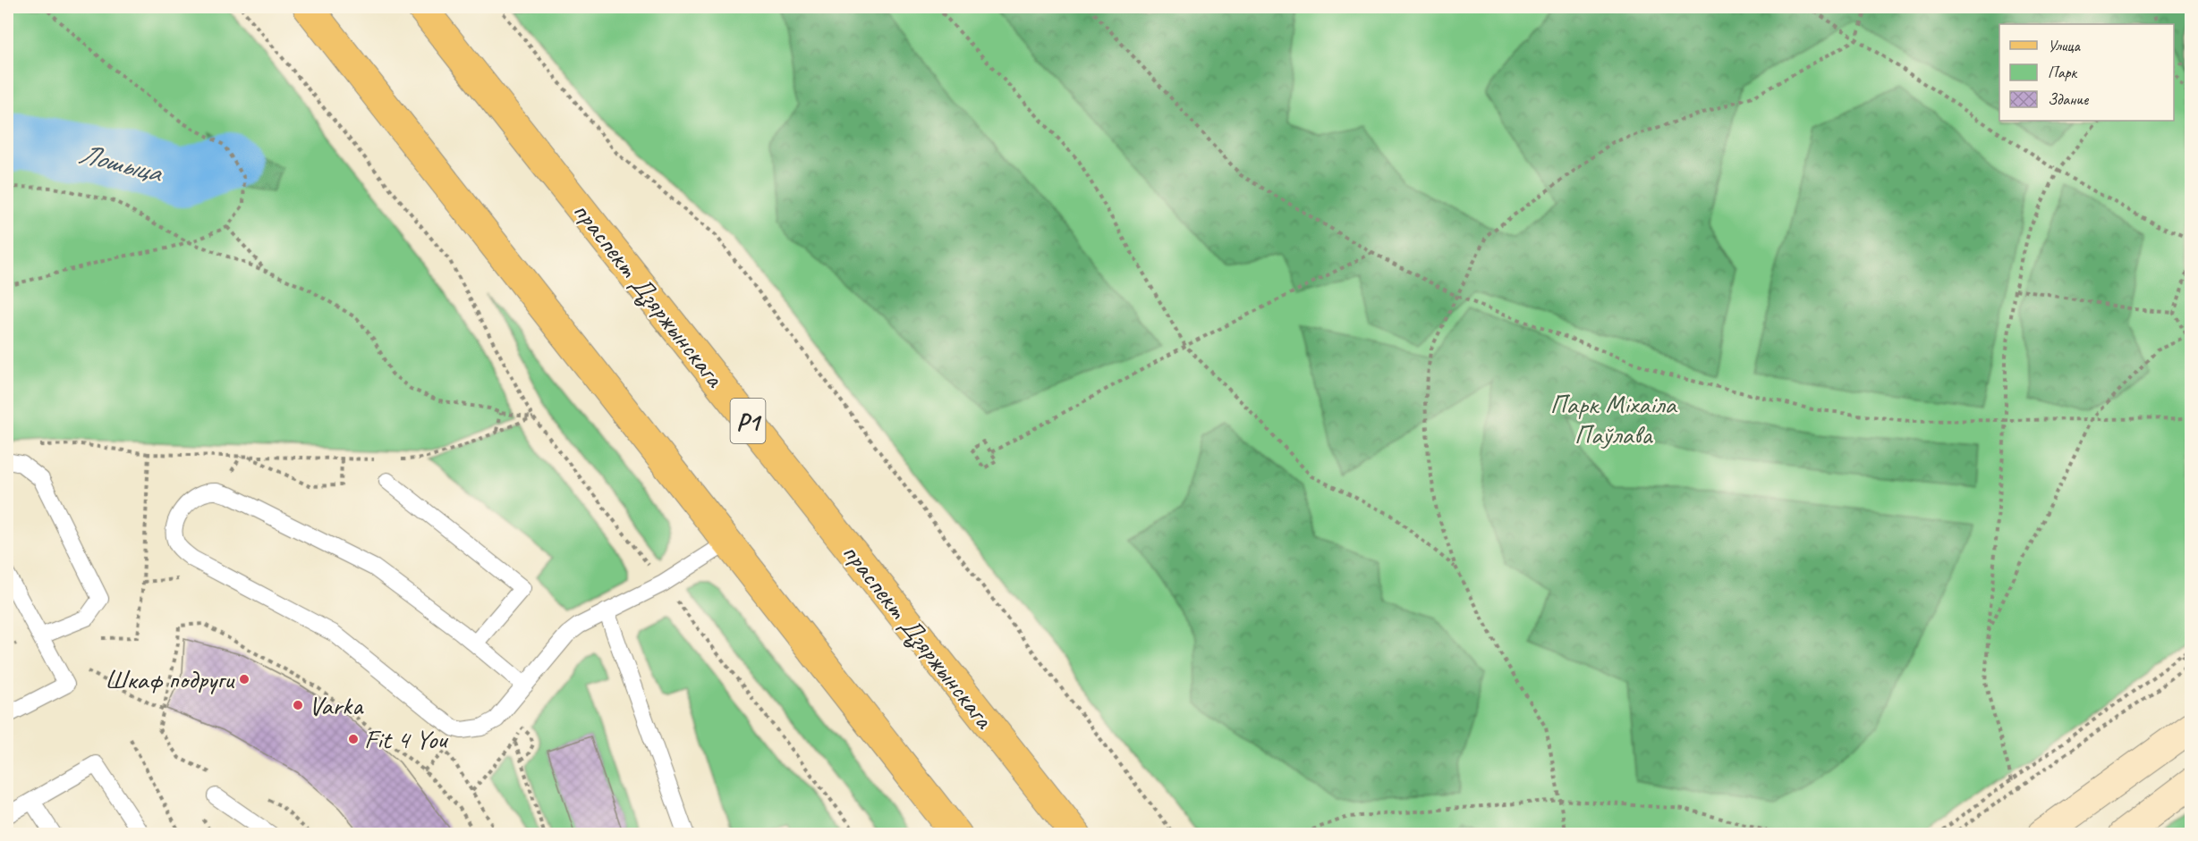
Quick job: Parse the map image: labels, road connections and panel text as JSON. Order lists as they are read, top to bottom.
{
  "streets": {
    "main road": ["праспект Дзяржынскага", "Р1"]
  },
  "water": ["Лошыца"],
  "parks": ["Парк Міхаіла Паўлава"],
  "places": ["Шкаф подруги", "Varka", "Fit 4 You"],
  "legend": ["Улица", "Парк", "Здание"]
}
